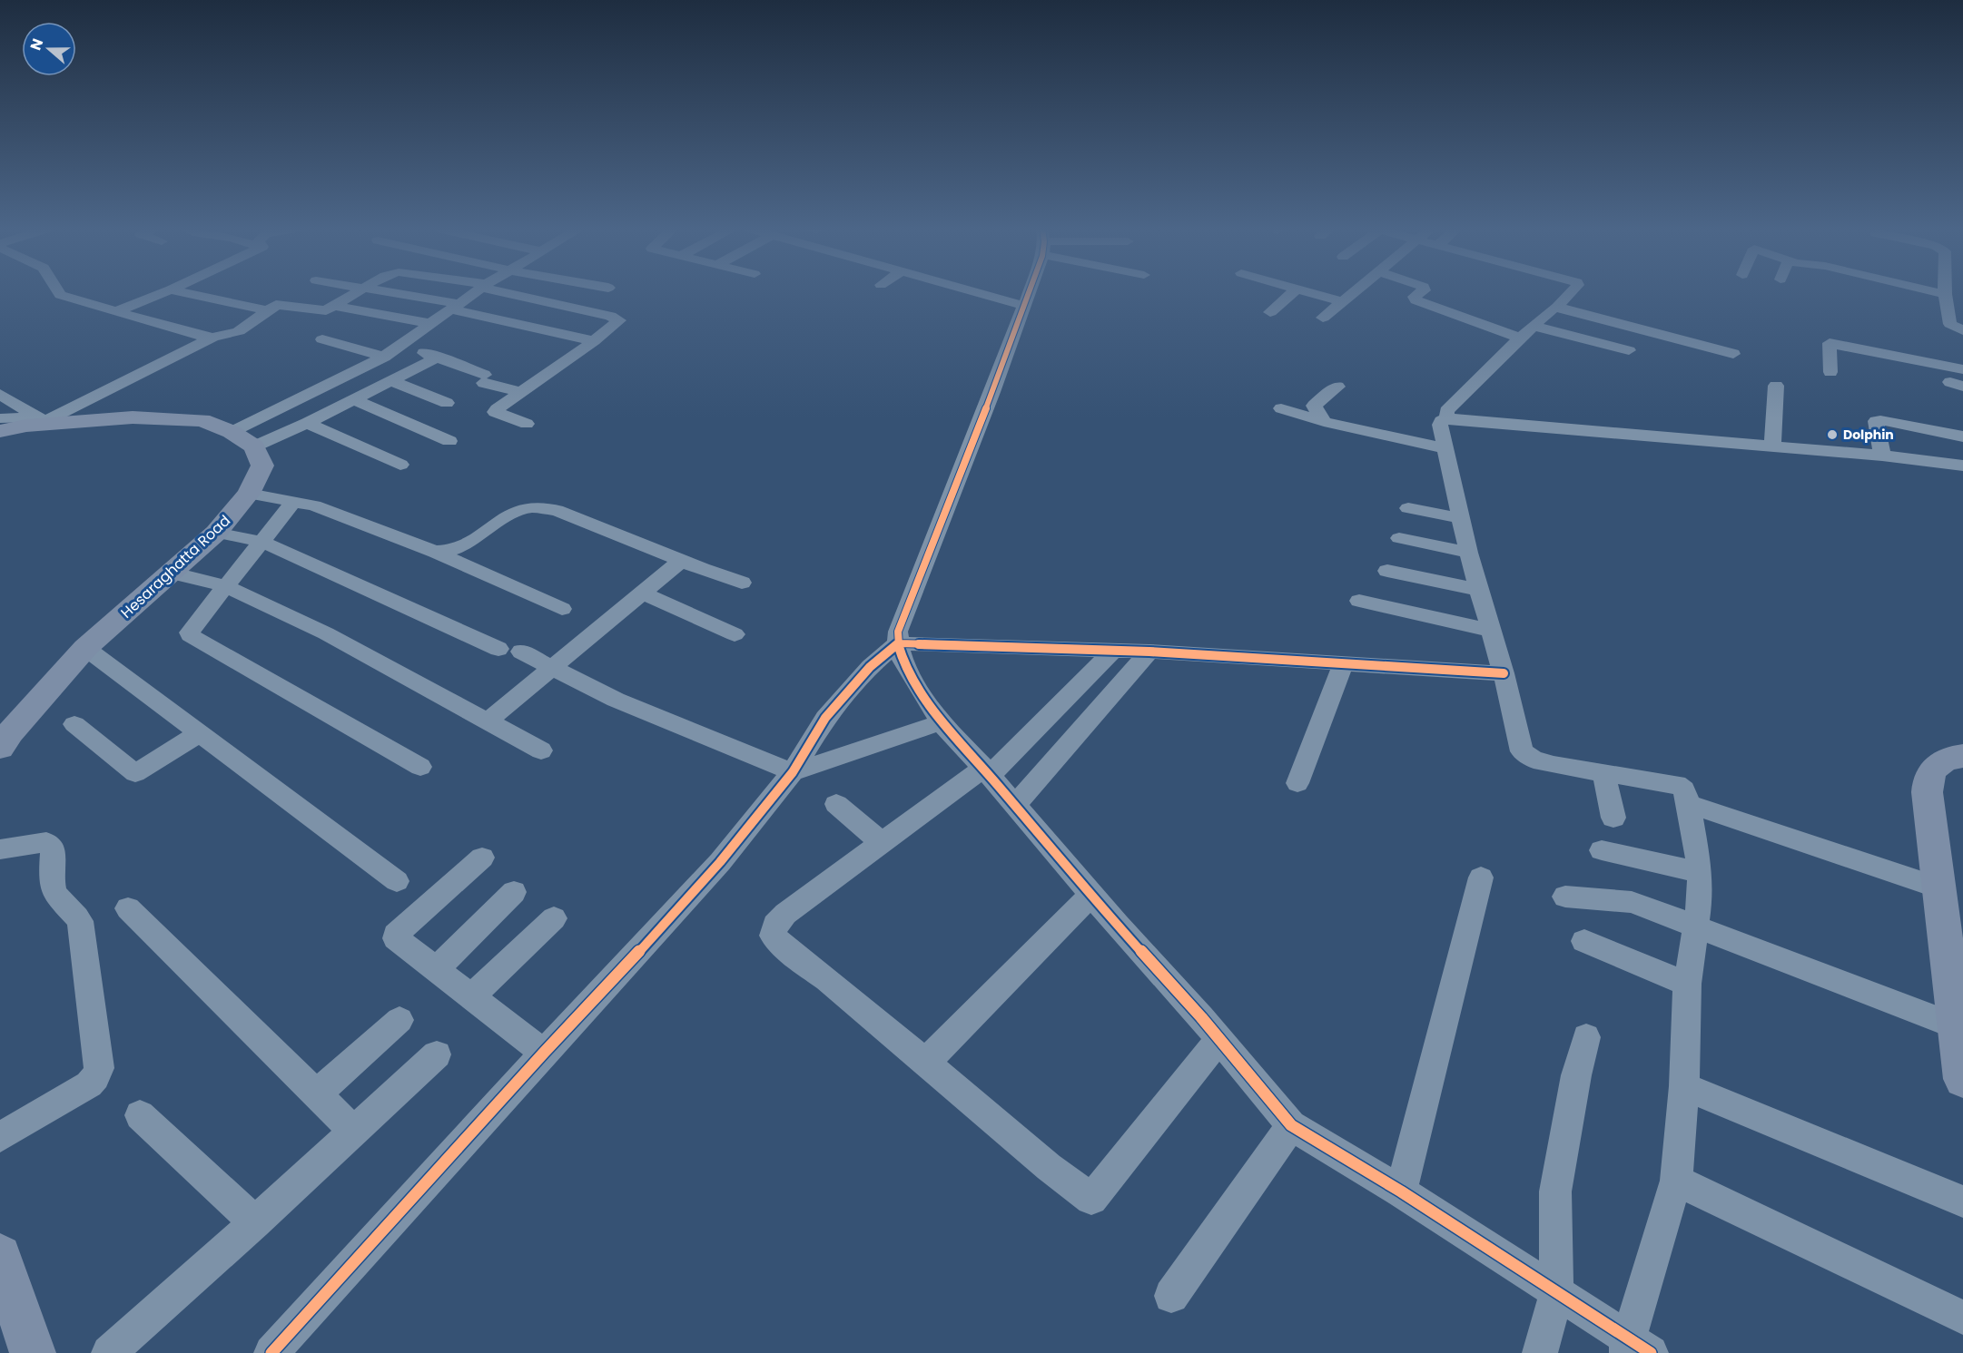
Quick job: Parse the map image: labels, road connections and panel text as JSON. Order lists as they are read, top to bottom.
{
  "streets": {
    "main road": ["Hesaraghatta Road"]
  },
  "places": ["Dolphin"],
  "north": "left"
}
